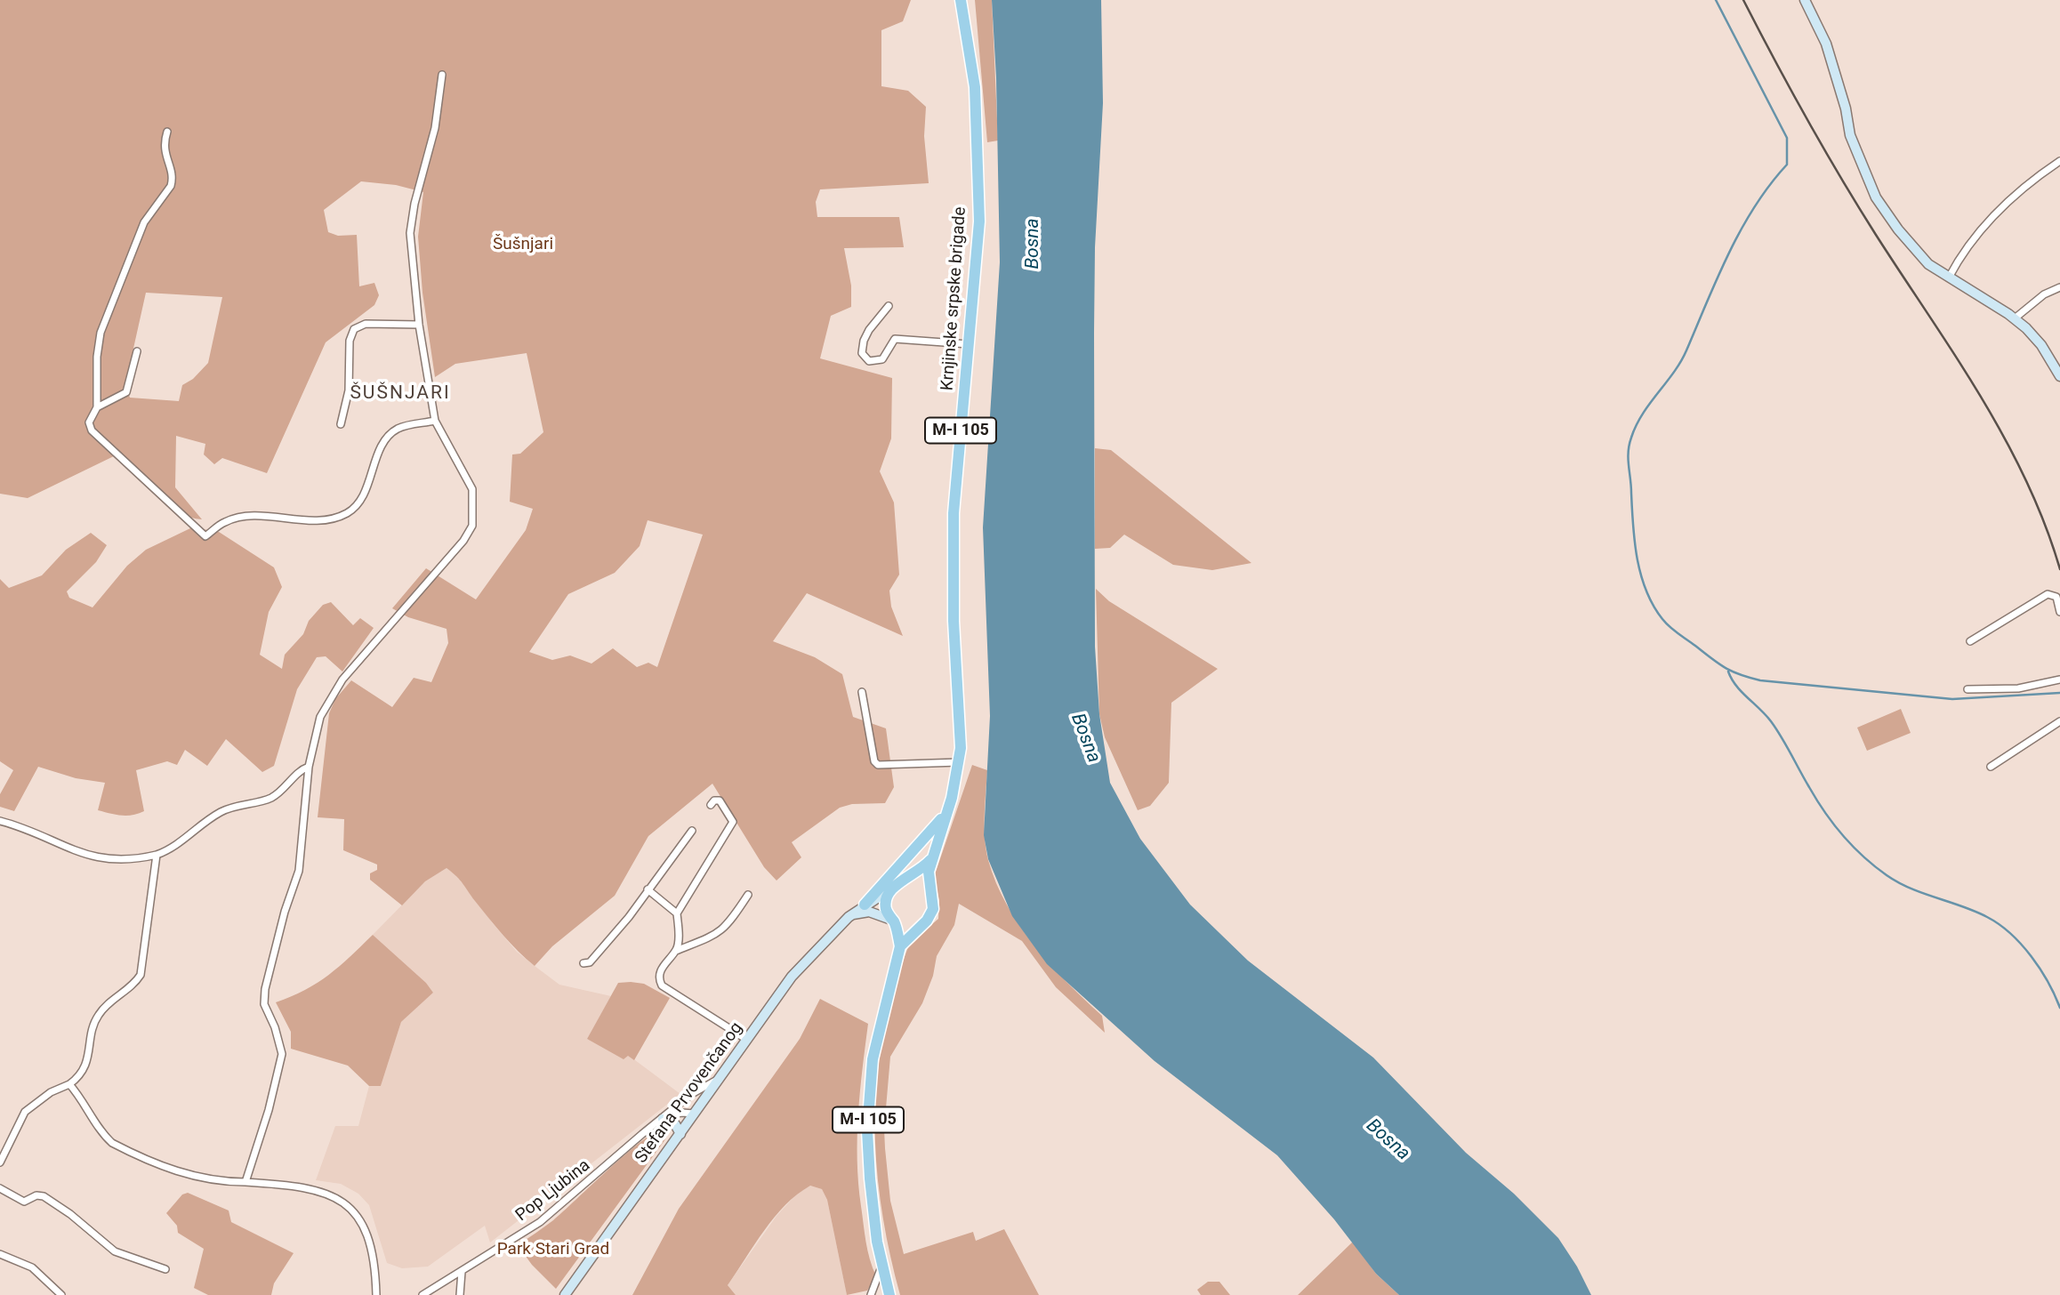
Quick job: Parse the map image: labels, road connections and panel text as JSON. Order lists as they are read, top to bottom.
{
  "streets": {
    "main road": ["Krnjinske srpske brigade", "M-I 105"],
    "street": ["Stefana Prvovenčanog", "Pop Ljubina"]
  },
  "crossings": [
    ["Krnjinske srpske brigade", "M-I 105"],
    ["M-I 105", "Stefana Prvovenčanog"],
    ["Stefana Prvovenčanog", "Pop Ljubina"]
  ],
  "districts": ["ŠUŠNJARI"],
  "water": ["Bosna"],
  "parks": ["Šušnjari", "Park Stari Grad"]
}
